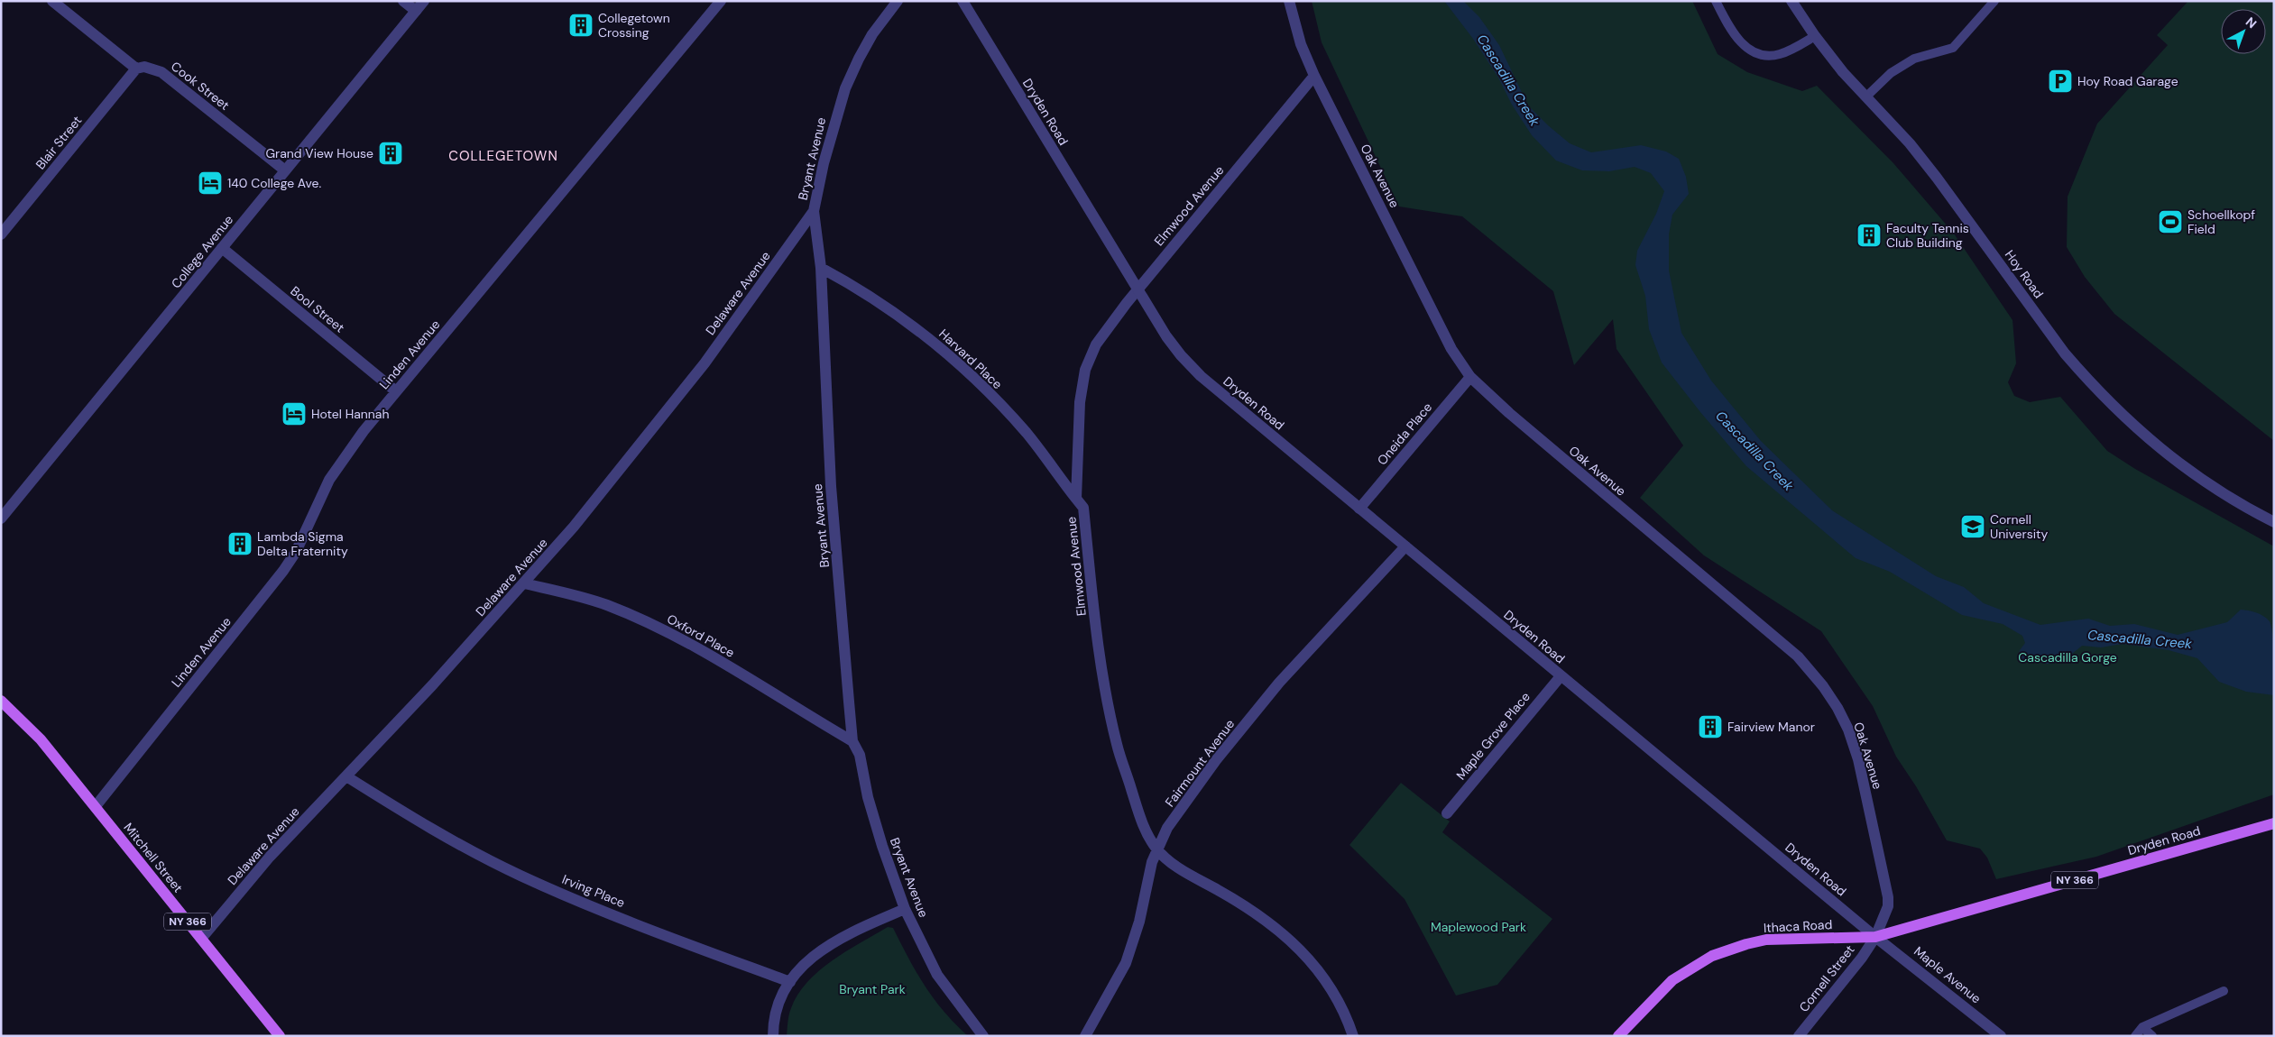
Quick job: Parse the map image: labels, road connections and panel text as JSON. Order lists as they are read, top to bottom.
{
  "streets": {
    "main road": [
      "Dryden Road",
      "Mitchell Street",
      "NY 366",
      "Ithaca Road"
    ],
    "street": [
      "Cook Street",
      "Blair Street",
      "Bryant Avenue",
      "Oak Avenue",
      "Elmwood Avenue",
      "College Avenue",
      "Hoy Road",
      "Delaware Avenue",
      "Bool Street",
      "Linden Avenue",
      "Harvard Place",
      "Oneida Place",
      "Oxford Place",
      "Maple Grove Place",
      "Fairmount Avenue",
      "Irving Place",
      "Maple Avenue",
      "Cornell Street"
    ]
  },
  "crossings": [
    ["Cook Street", "Blair Street"],
    ["Cook Street", "College Avenue"],
    ["Dryden Road", "Oak Avenue"],
    ["Dryden Road", "Elmwood Avenue"],
    ["Dryden Road", "Oneida Place"],
    ["Dryden Road", "Maple Grove Place"],
    ["Dryden Road", "Fairmount Avenue"],
    ["Dryden Road", "Ithaca Road"],
    ["Dryden Road", "Maple Avenue"],
    ["Dryden Road", "Cornell Street"],
    ["Bryant Avenue", "Delaware Avenue"],
    ["Bryant Avenue", "Harvard Place"],
    ["Bryant Avenue", "Oxford Place"],
    ["Oak Avenue", "Elmwood Avenue"],
    ["Oak Avenue", "Oneida Place"],
    ["Oak Avenue", "Ithaca Road"],
    ["Oak Avenue", "Maple Avenue"],
    ["Oak Avenue", "Cornell Street"],
    ["Elmwood Avenue", "Harvard Place"],
    ["Elmwood Avenue", "Fairmount Avenue"],
    ["College Avenue", "Bool Street"],
    ["Delaware Avenue", "Oxford Place"],
    ["Delaware Avenue", "Mitchell Street"],
    ["Delaware Avenue", "Irving Place"],
    ["Bool Street", "Linden Avenue"],
    ["Linden Avenue", "Mitchell Street"],
    ["Ithaca Road", "Maple Avenue"],
    ["Ithaca Road", "Cornell Street"],
    ["Maple Avenue", "Cornell Street"]
  ],
  "districts": ["COLLEGETOWN"],
  "water": ["Cascadilla Creek"],
  "parks": ["Cascadilla Gorge", "Maplewood Park", "Bryant Park"],
  "places": {
    "building": [
      "Collegetown Crossing",
      "Grand View House",
      "Faculty Tennis Club Building",
      "Lambda Sigma Delta Fraternity",
      "Fairview Manor"
    ],
    "parking": ["Hoy Road Garage"],
    "hotel": ["140 College Ave.", "Hotel Hannah"],
    "sports": ["Schoellkopf Field"],
    "school or university": ["Cornell University"]
  },
  "north": "top right"
}
